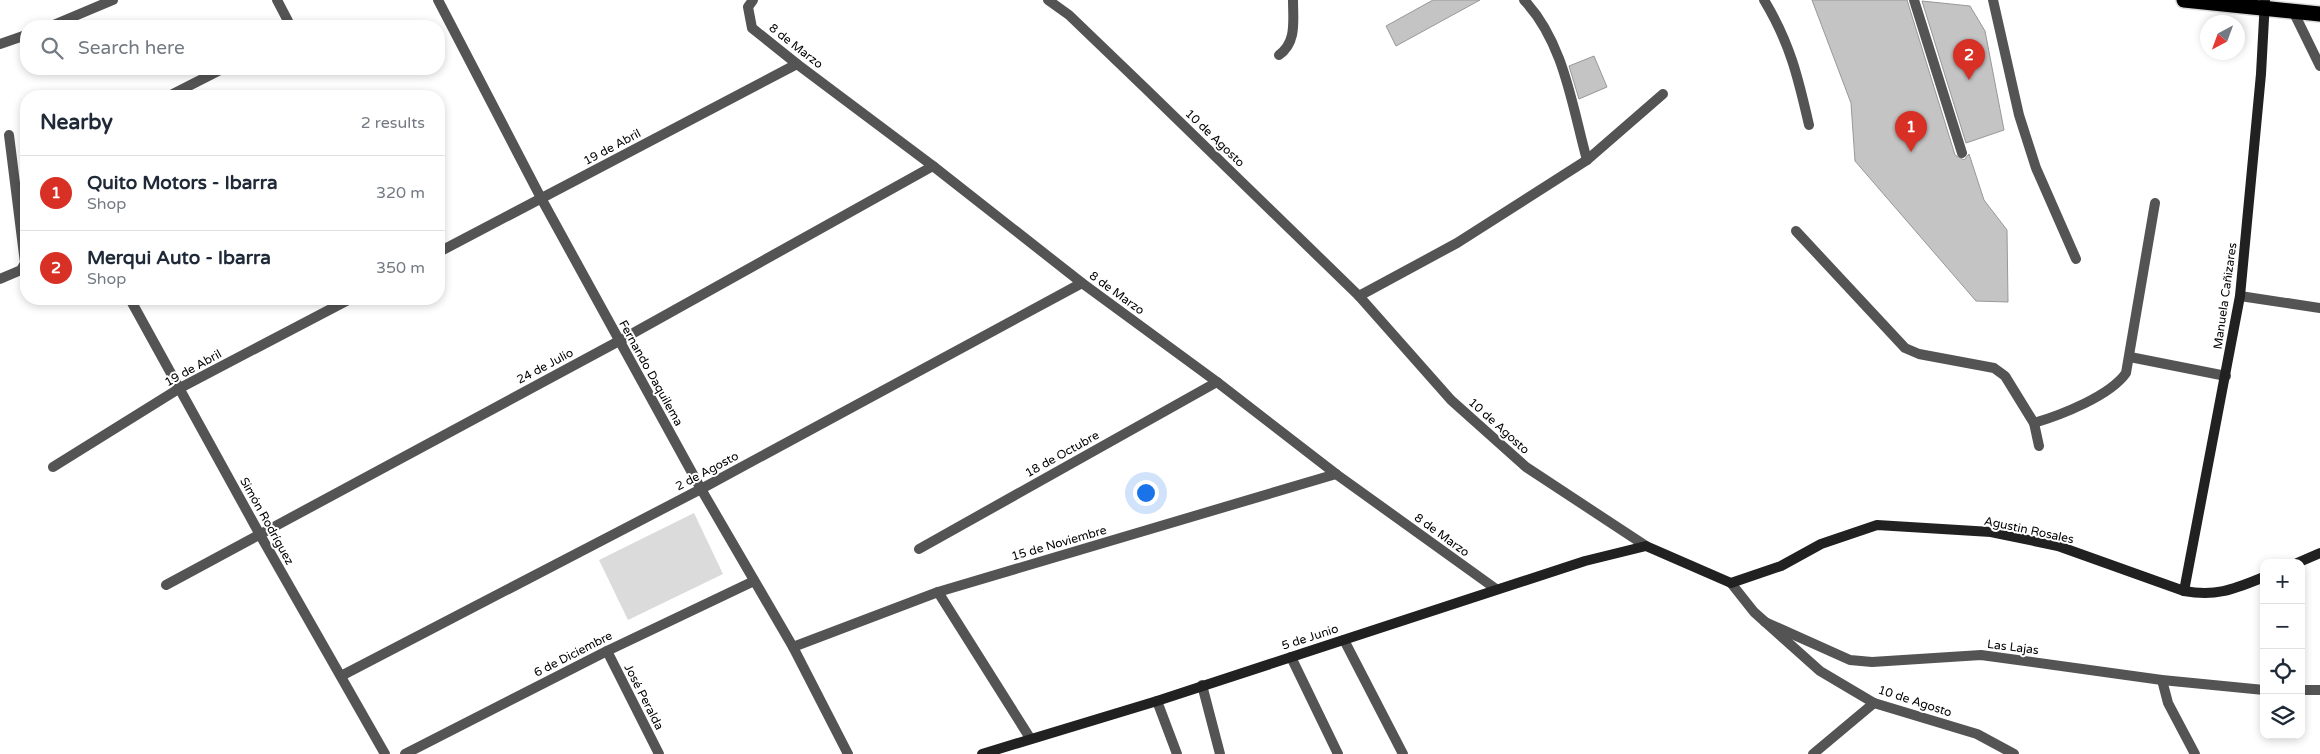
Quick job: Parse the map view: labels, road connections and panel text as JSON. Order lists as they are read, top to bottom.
{
  "streets": {
    "street": [
      "8 de Marzo",
      "10 de Agosto",
      "19 de Abril",
      "Manuela Cañizares",
      "24 de Julio",
      "Fernando Daquilema",
      "18 de Octubre",
      "2 de Agosto",
      "Simón Rodríguez",
      "Agustin Rosales",
      "15 de Noviembre",
      "5 de Junio",
      "Las Lajas",
      "6 de Diciembre",
      "José Peralda"
    ]
  },
  "crossings": [
    ["8 de Marzo", "19 de Abril"],
    ["8 de Marzo", "24 de Julio"],
    ["8 de Marzo", "18 de Octubre"],
    ["8 de Marzo", "2 de Agosto"],
    ["8 de Marzo", "15 de Noviembre"],
    ["8 de Marzo", "5 de Junio"],
    ["10 de Agosto", "Agustin Rosales"],
    ["10 de Agosto", "5 de Junio"],
    ["10 de Agosto", "Las Lajas"],
    ["19 de Abril", "Fernando Daquilema"],
    ["19 de Abril", "Simón Rodríguez"],
    ["Manuela Cañizares", "Agustin Rosales"],
    ["24 de Julio", "Fernando Daquilema"],
    ["24 de Julio", "Simón Rodríguez"],
    ["Fernando Daquilema", "2 de Agosto"],
    ["Fernando Daquilema", "15 de Noviembre"],
    ["Fernando Daquilema", "6 de Diciembre"],
    ["2 de Agosto", "Simón Rodríguez"],
    ["6 de Diciembre", "José Peralda"]
  ],
  "north": "bottom left",
  "page": {
    "search": "Search here",
    "pins": ["2", "1"],
    "heading": ["Nearby", "2 results"],
    "list": [
      {
        "mark": "1",
        "name": "Quito Motors - Ibarra",
        "note": "Shop",
        "value": "320 m"
      },
      {
        "mark": "2",
        "name": "Merqui Auto - Ibarra",
        "note": "Shop",
        "value": "350 m"
      }
    ],
    "map_buttons": ["+", "−"]
  }
}
